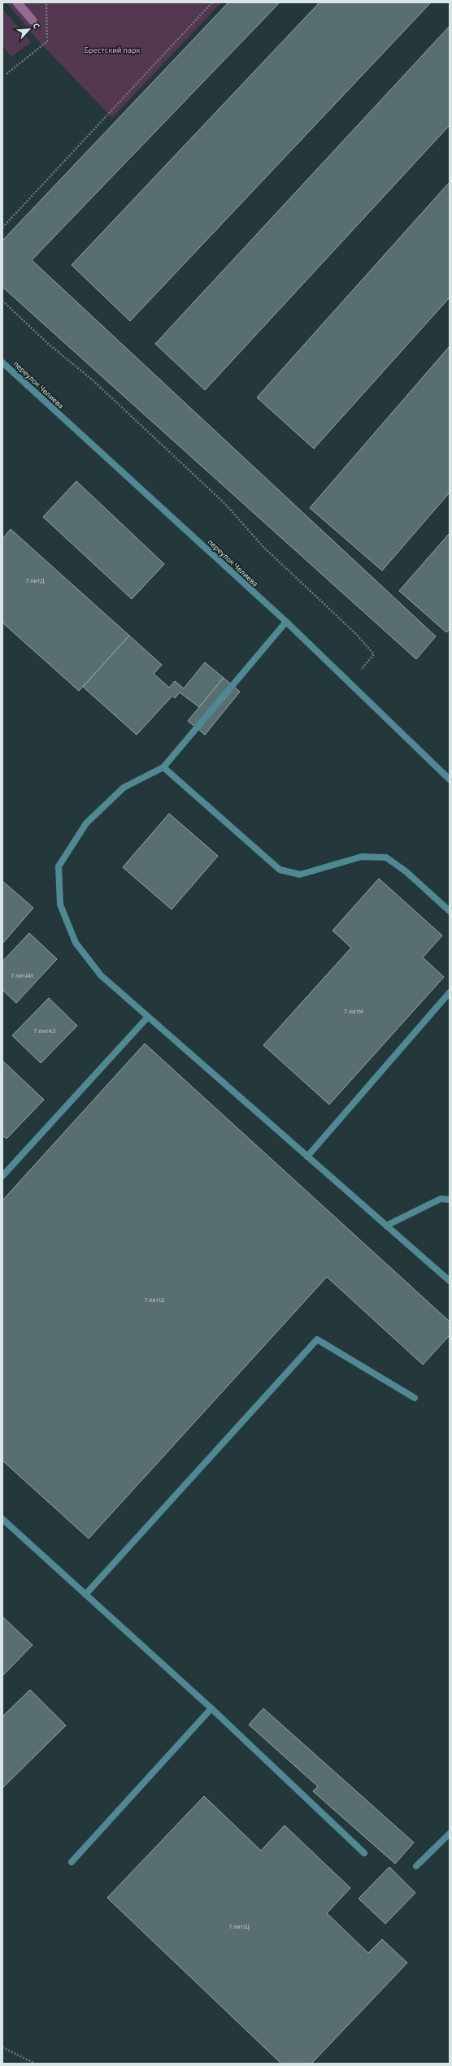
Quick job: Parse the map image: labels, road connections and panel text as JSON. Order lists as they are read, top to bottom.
{
  "streets": {
    "street": ["переулок Челиева"]
  },
  "parks": ["Брестский парк"],
  "house_numbers": [
    "7 литД",
    "7 литАИ",
    "7 литМ",
    "7 литАЗ",
    "7 литШ",
    "7 литЩ"
  ],
  "north": "top right"
}
